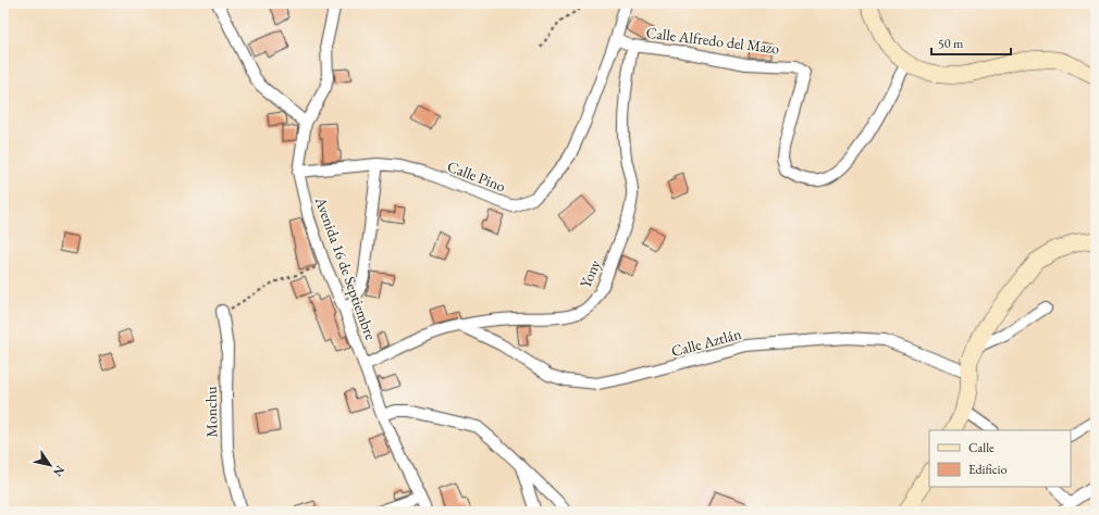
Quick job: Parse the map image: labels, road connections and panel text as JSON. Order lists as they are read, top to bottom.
{
  "streets": {
    "street": [
      "Calle Alfredo del Mazo",
      "Calle Pino",
      "Avenida 16 de Septiembre",
      "Yony",
      "Calle Aztlán",
      "Monchu"
    ]
  },
  "crossings": [
    ["Calle Alfredo del Mazo", "Calle Pino"],
    ["Calle Alfredo del Mazo", "Yony"],
    ["Calle Pino", "Avenida 16 de Septiembre"],
    ["Avenida 16 de Septiembre", "Yony"],
    ["Yony", "Calle Aztlán"]
  ],
  "legend": ["Calle", "Edificio"],
  "scale_bar": "50 m",
  "north": "bottom right"
}
